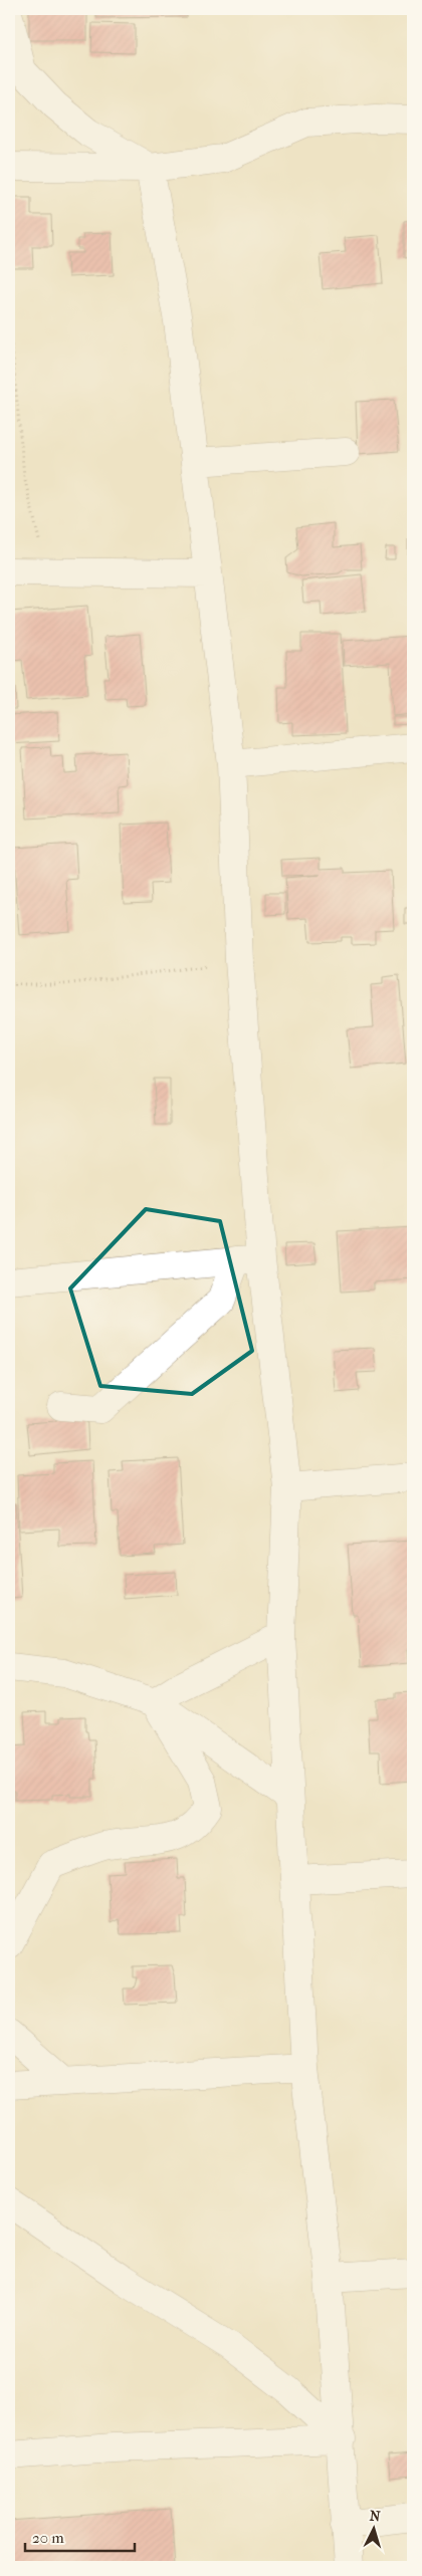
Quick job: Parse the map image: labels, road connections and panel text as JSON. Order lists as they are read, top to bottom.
{
  "scale_bar": "20 m",
  "north": "top"
}
